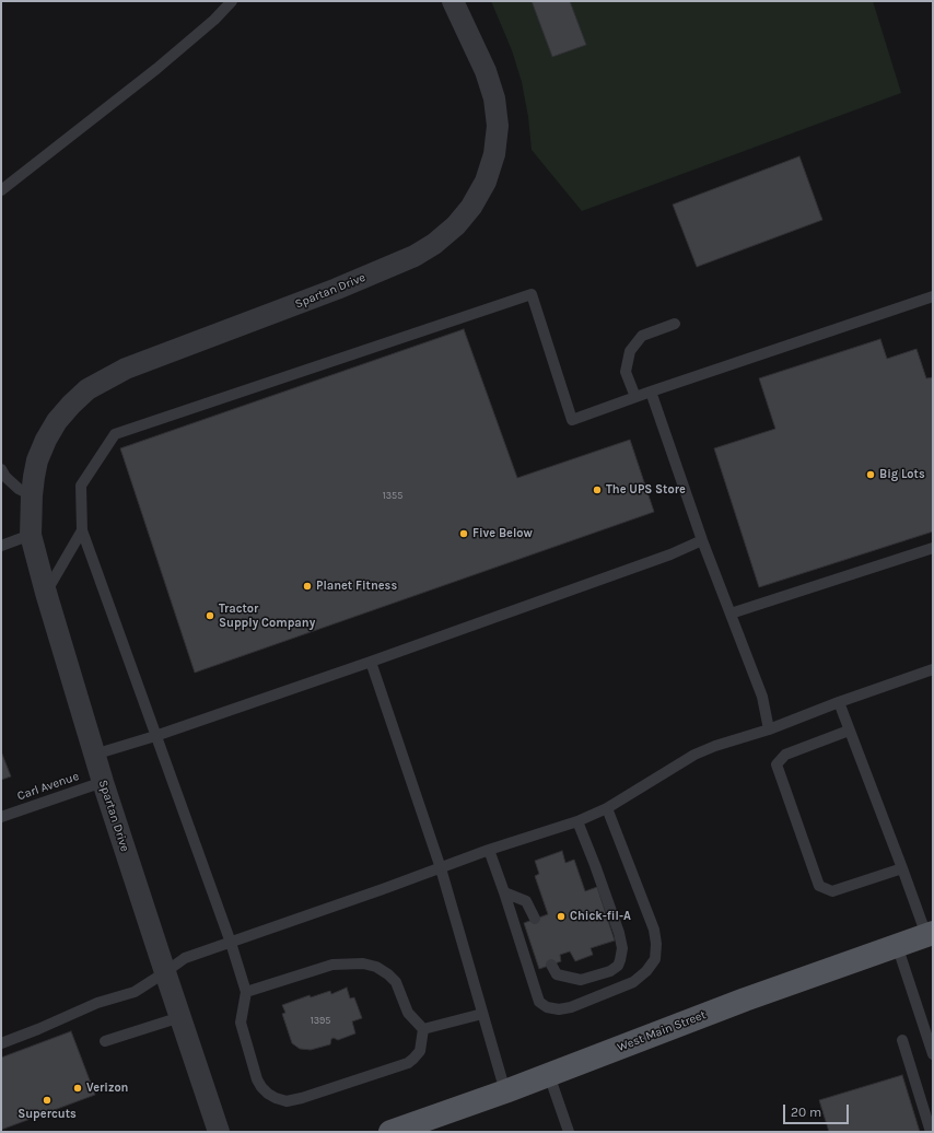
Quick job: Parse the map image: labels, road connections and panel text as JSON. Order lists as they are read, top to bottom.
{
  "streets": {
    "main road": ["West Main Street"],
    "street": ["Spartan Drive"],
    "lane": ["Carl Avenue"]
  },
  "crossings": [
    ["Spartan Drive", "Carl Avenue"]
  ],
  "places": [
    "Big Lots",
    "The UPS Store",
    "Five Below",
    "Planet Fitness",
    "Tractor Supply Company",
    "Chick-fil-A",
    "Verizon",
    "Supercuts"
  ],
  "house_numbers": ["1355", "1395"],
  "scale_bar": "20 m"
}
